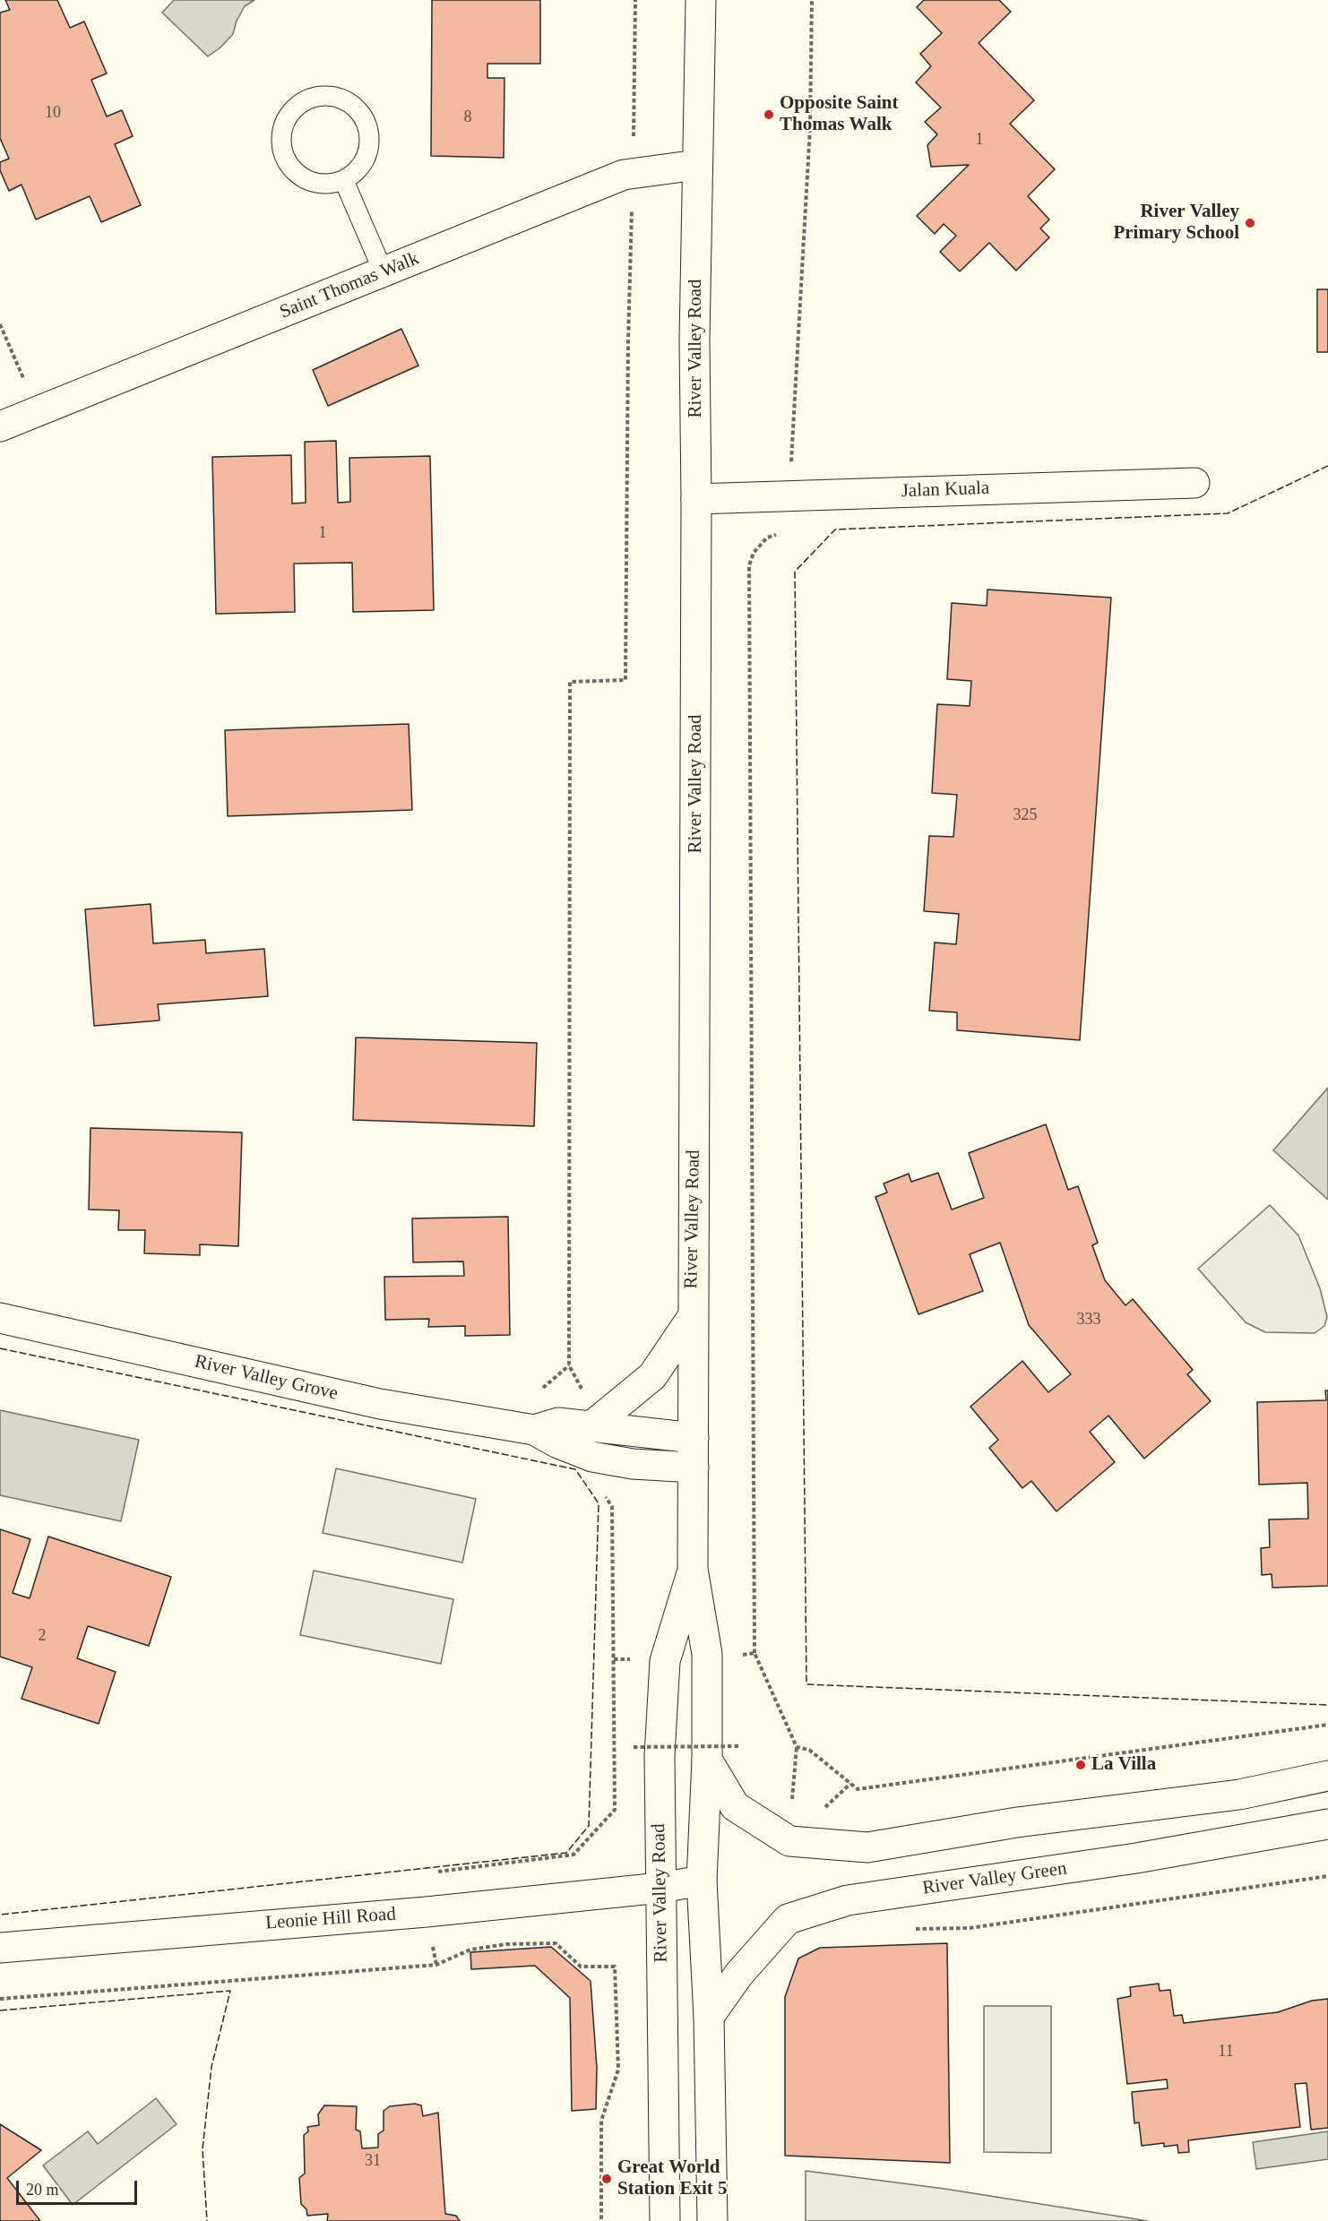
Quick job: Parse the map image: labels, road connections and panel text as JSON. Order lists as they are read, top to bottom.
{
  "streets": {
    "street": [
      "Saint Thomas Walk",
      "River Valley Road",
      "Jalan Kuala",
      "River Valley Grove",
      "River Valley Green",
      "Leonie Hill Road"
    ]
  },
  "crossings": [
    ["Saint Thomas Walk", "River Valley Road"],
    ["River Valley Road", "Jalan Kuala"],
    ["River Valley Road", "River Valley Grove"],
    ["River Valley Road", "River Valley Green"],
    ["River Valley Road", "Leonie Hill Road"]
  ],
  "places": [
    "Opposite Saint Thomas Walk",
    "River Valley Primary School",
    "La Villa",
    "Great World Station Exit 5"
  ],
  "house_numbers": [
    "10",
    "8",
    "1",
    "1",
    "325",
    "333",
    "2",
    "11",
    "31"
  ],
  "scale_bar": "20 m"
}
